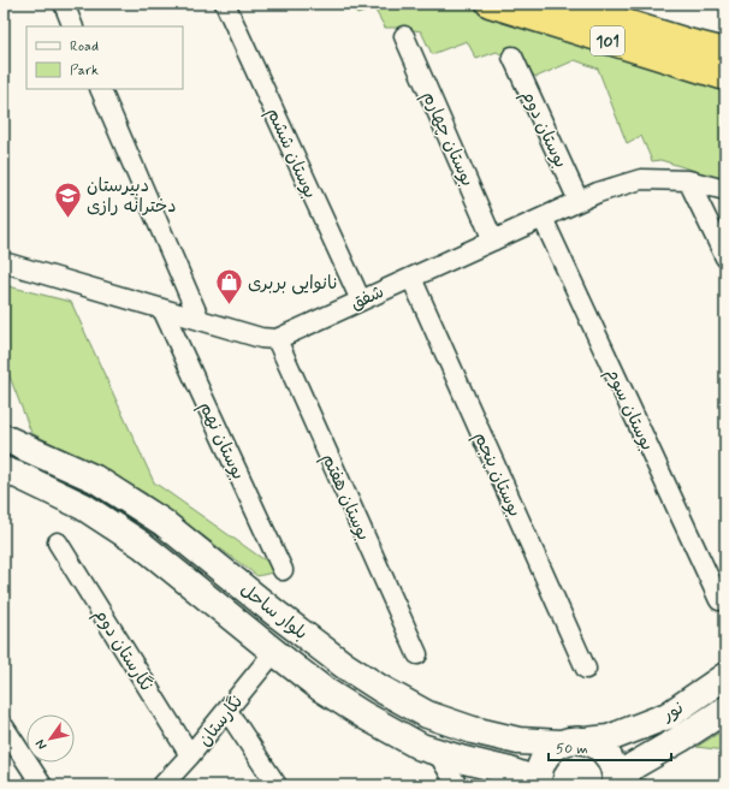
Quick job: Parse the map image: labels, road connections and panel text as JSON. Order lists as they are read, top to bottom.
{
  "streets": {
    "highway": ["101"],
    "main road": ["بلوار ساحل", "نور"],
    "street": [
      "بوستان دوم",
      "بوستان چهارم",
      "بوستان ششم",
      "شفق",
      "بوستان سوم",
      "بوستان نهم",
      "بوستان پنجم",
      "بوستان هفتم",
      "نگارستان دوم",
      "نگارستان"
    ]
  },
  "crossings": [
    ["بوستان دوم", "شفق"],
    ["بوستان چهارم", "شفق"],
    ["بوستان ششم", "شفق"],
    ["شفق", "بوستان سوم"],
    ["شفق", "بوستان پنجم"],
    ["شفق", "بوستان هفتم"],
    ["بلوار ساحل", "نور"],
    ["بلوار ساحل", "نگارستان"],
    ["نگارستان دوم", "نگارستان"]
  ],
  "places": {
    "school or university": ["دبیرستان دخترانه رازی"],
    "shop": ["نانوایی بربری"]
  },
  "legend": ["Road", "Park"],
  "scale_bar": "50 m",
  "north": "bottom left"
}
